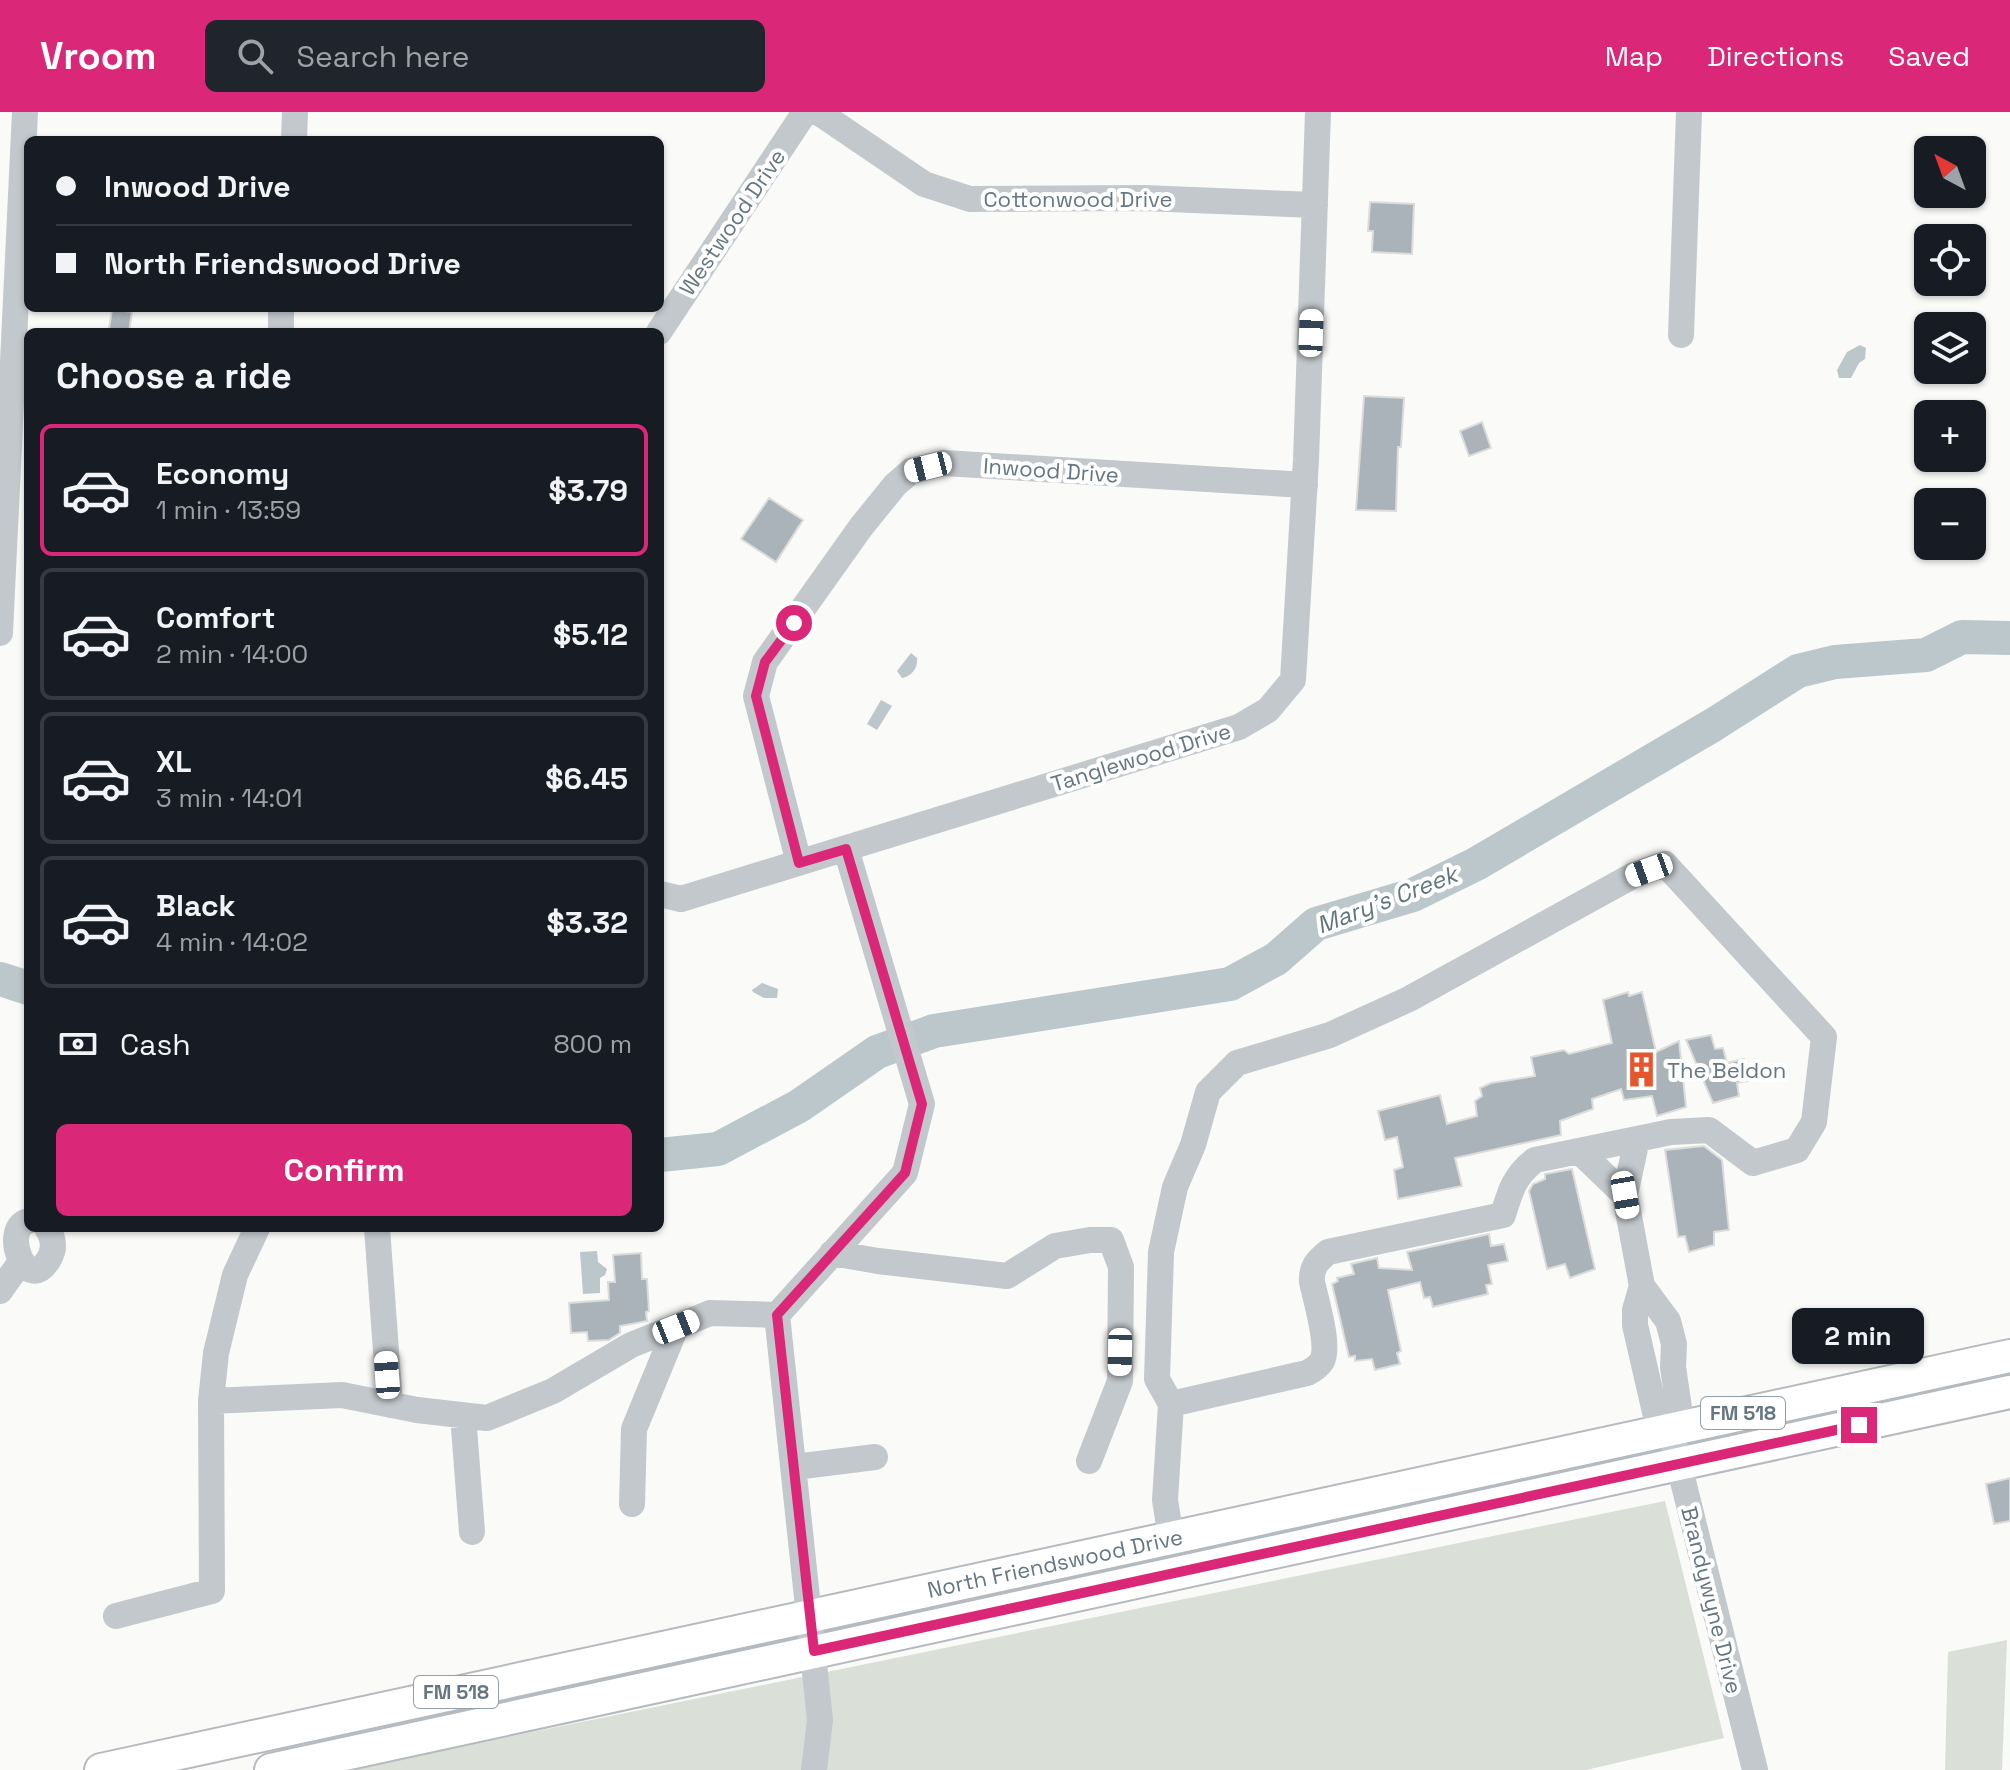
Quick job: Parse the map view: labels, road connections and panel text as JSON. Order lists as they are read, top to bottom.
{
  "streets": {
    "main road": ["FM 518", "North Friendswood Drive"],
    "street": [
      "Cottonwood Drive",
      "Westwood Drive",
      "Inwood Drive",
      "Tanglewood Drive",
      "Brandywyne Drive"
    ]
  },
  "crossings": [
    ["Cottonwood Drive", "Tanglewood Drive"],
    ["Inwood Drive", "Tanglewood Drive"],
    ["North Friendswood Drive", "Brandywyne Drive"]
  ],
  "water": ["Mary's Creek"],
  "places": {
    "building": ["The Beldon"]
  },
  "north": "top left",
  "page": {
    "header": "Vroom",
    "search": "Search here",
    "nav": ["Map", "Directions", "Saved"],
    "map_buttons": ["+", "−"],
    "banner": ["Inwood Drive", "North Friendswood Drive"],
    "heading": "Choose a ride",
    "list": [
      {
        "name": "Economy",
        "note": "1 min · 13:59",
        "value": "$3.79"
      },
      {
        "name": "Comfort",
        "note": "2 min · 14:00",
        "value": "$5.12"
      },
      {
        "name": "XL",
        "note": "3 min · 14:01",
        "value": "$6.45"
      },
      {
        "name": "Black",
        "note": "4 min · 14:02",
        "value": "$3.32"
      }
    ],
    "pay": ["Cash", "800 m"],
    "buttons": "Confirm",
    "bubble": "2 min"
  }
}
